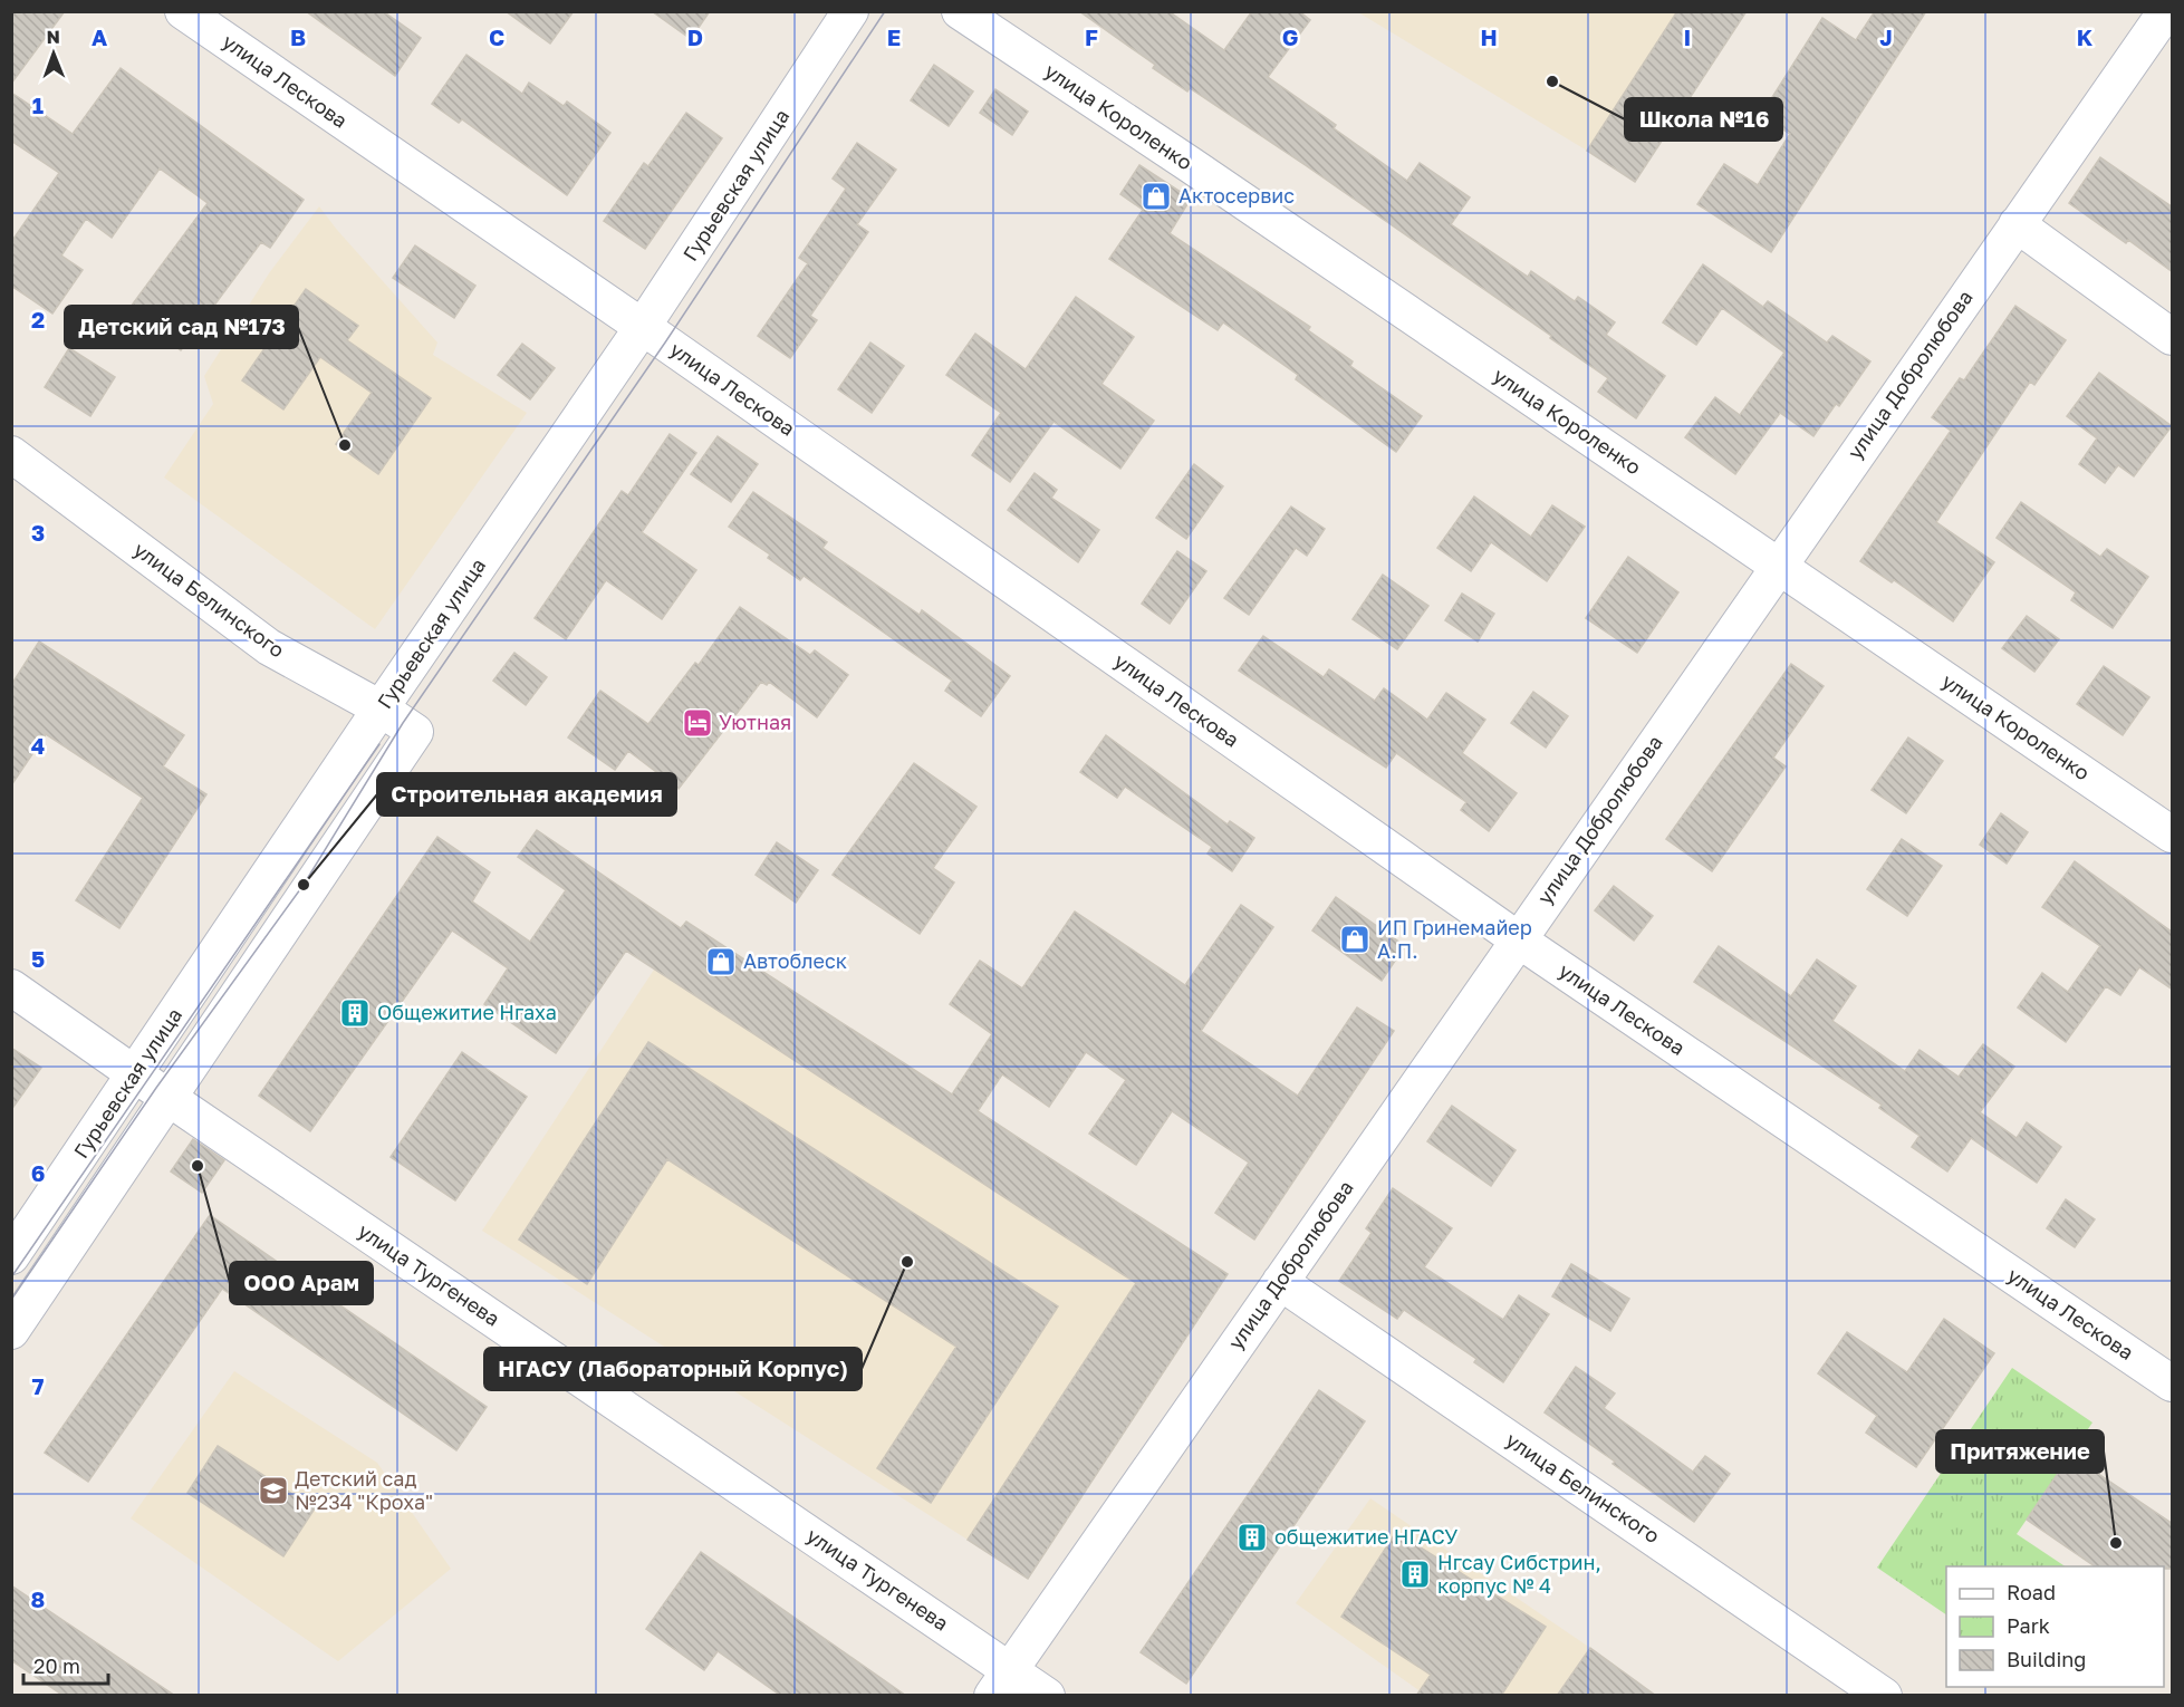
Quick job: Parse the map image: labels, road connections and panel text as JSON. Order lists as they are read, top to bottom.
{
  "streets": {
    "street": [
      "улица Лескова",
      "улица Короленко",
      "Гурьевская улица",
      "улица Добролюбова",
      "улица Белинского",
      "улица Тургенева"
    ]
  },
  "crossings": [
    ["улица Лескова", "Гурьевская улица"],
    ["улица Лескова", "улица Добролюбова"],
    ["улица Короленко", "улица Добролюбова"],
    ["Гурьевская улица", "улица Белинского"],
    ["Гурьевская улица", "улица Тургенева"],
    ["улица Добролюбова", "улица Белинского"],
    ["улица Добролюбова", "улица Тургенева"]
  ],
  "places": {
    "other": [
      "Школа №16",
      "Детский сад №173",
      "Строительная академия",
      "ООО Арам",
      "НГАСУ (Лабораторный Корпус)",
      "Притяжение"
    ],
    "shop": ["Актосервис", "ИП Гринемайер А.П.", "Автоблеск"],
    "hotel": ["Уютная"],
    "building": ["Общежитие Нгаха", "общежитие НГАСУ", "Нгсау Сибстрин, корпус № 4"],
    "school or university": ["Детский сад №234 \"Кроха\""]
  },
  "legend": ["Road", "Park", "Building"],
  "scale_bar": "20 m",
  "north": "top",
  "grid": {
    "columns": [
      "A",
      "B",
      "C",
      "D",
      "E",
      "F",
      "G",
      "H",
      "I",
      "J",
      "K"
    ],
    "rows": [
      "1",
      "2",
      "3",
      "4",
      "5",
      "6",
      "7",
      "8"
    ]
  }
}
